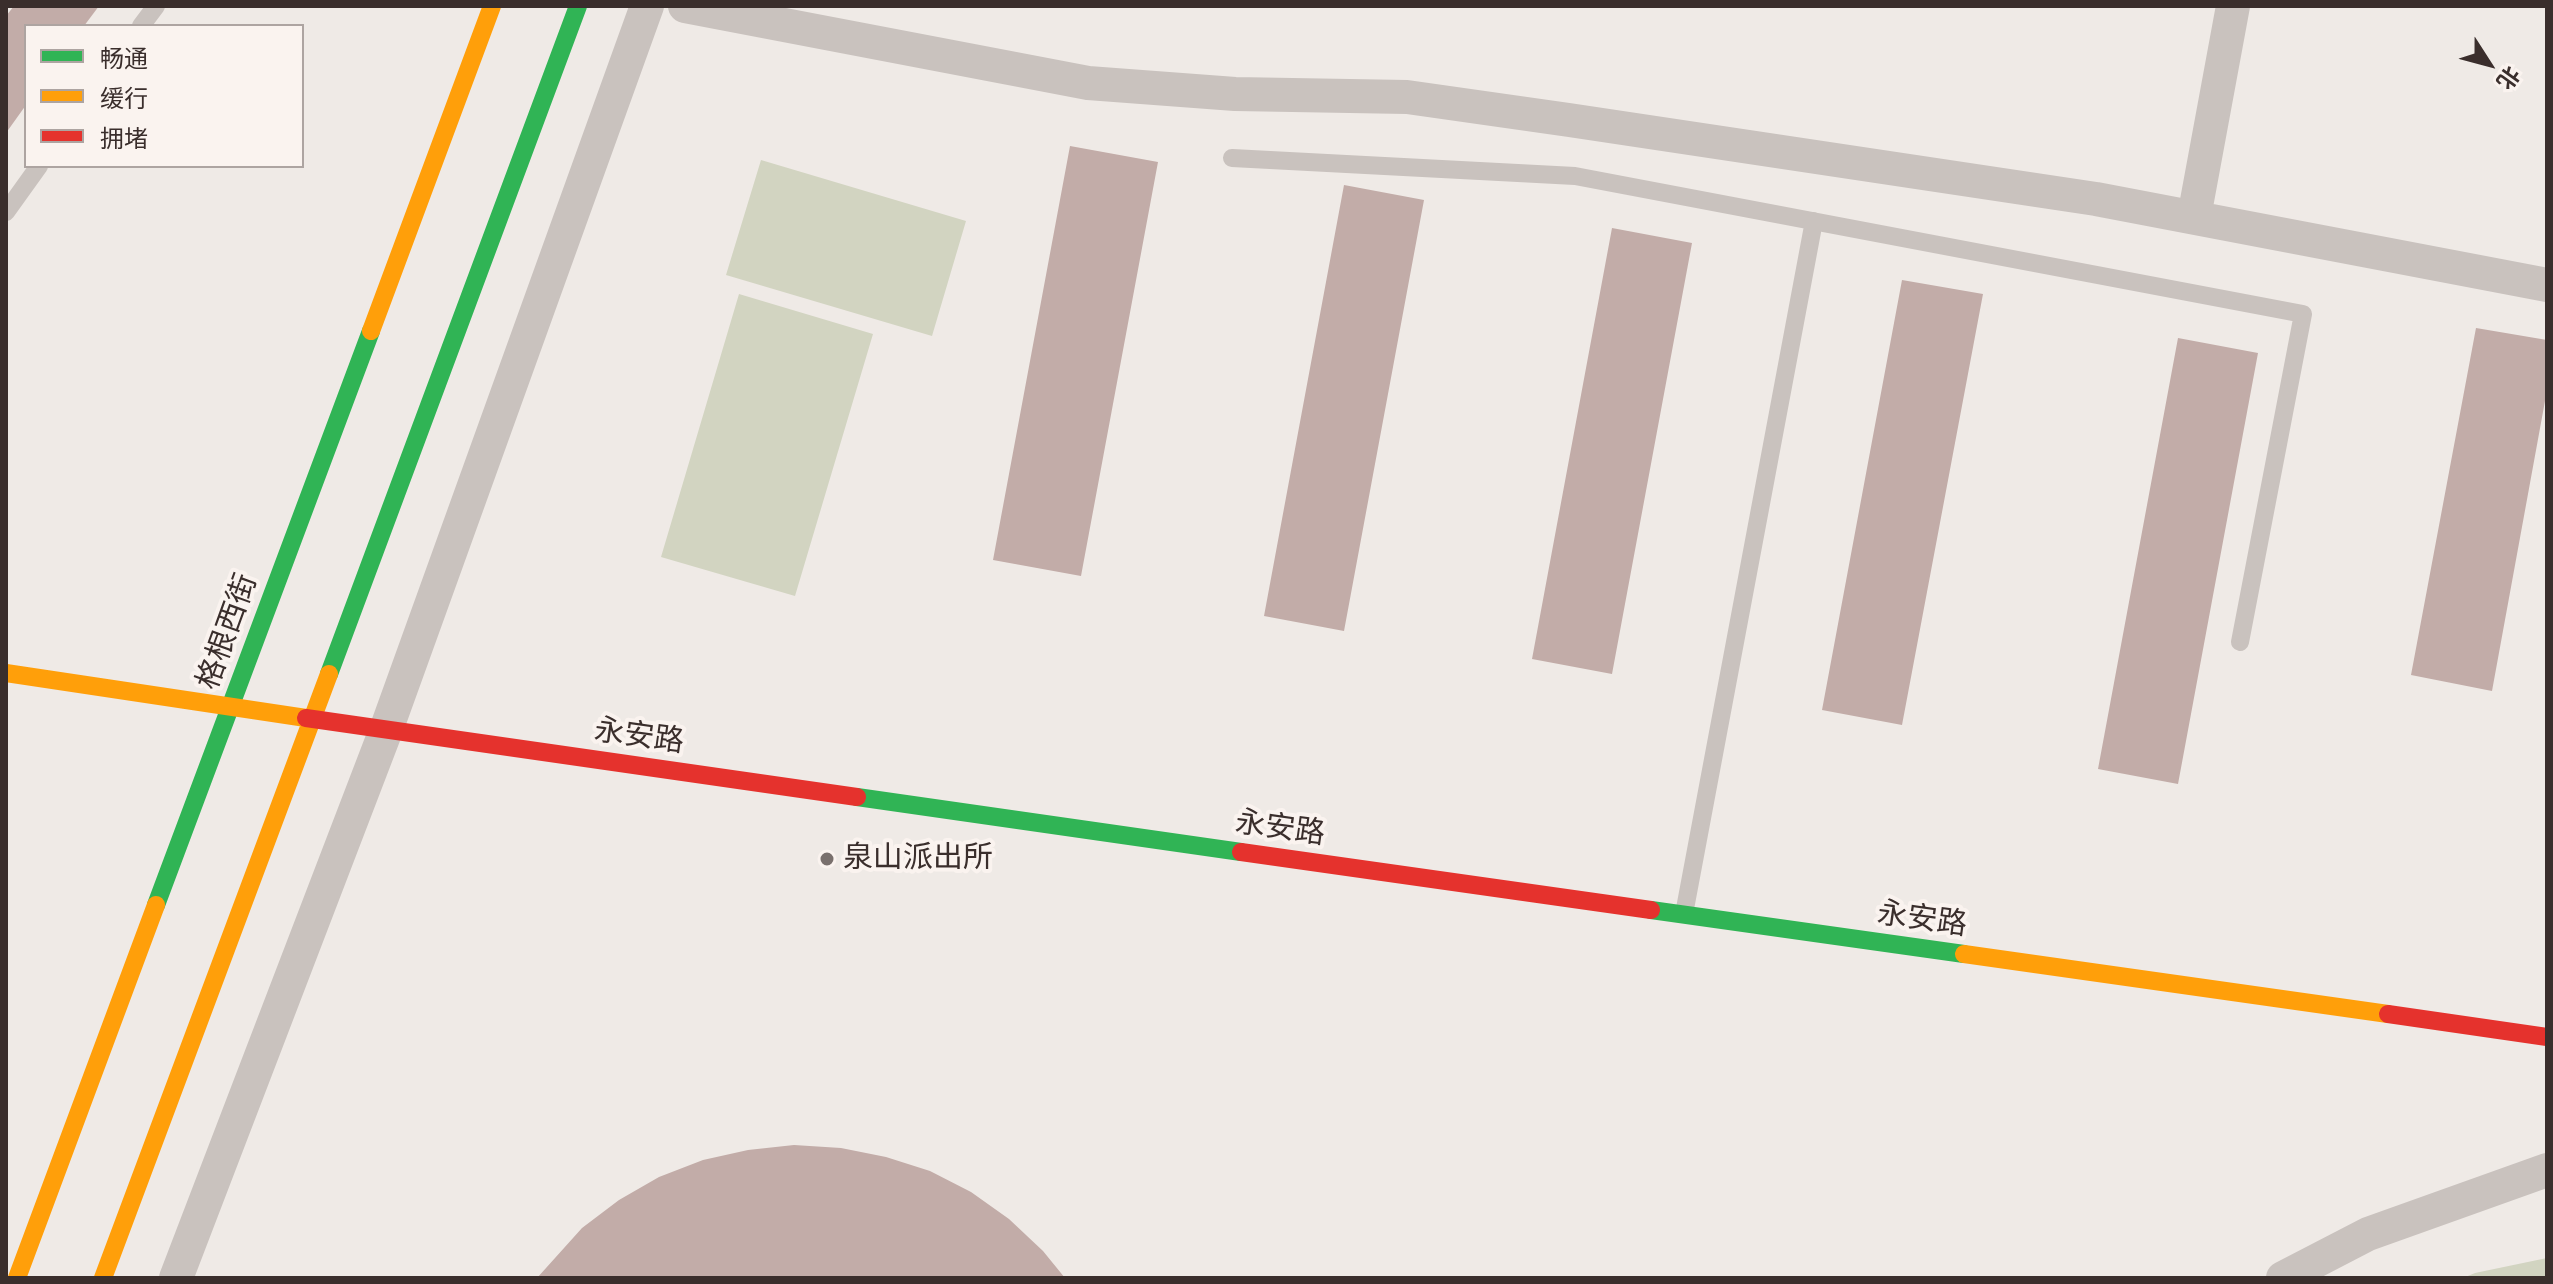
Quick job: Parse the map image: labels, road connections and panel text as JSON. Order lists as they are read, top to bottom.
{
  "streets": {
    "street": ["格根西街", "永安路"]
  },
  "crossings": [
    ["格根西街", "永安路"]
  ],
  "places": ["泉山派出所"],
  "legend": ["畅通", "缓行", "拥堵"],
  "north": "bottom right"
}
